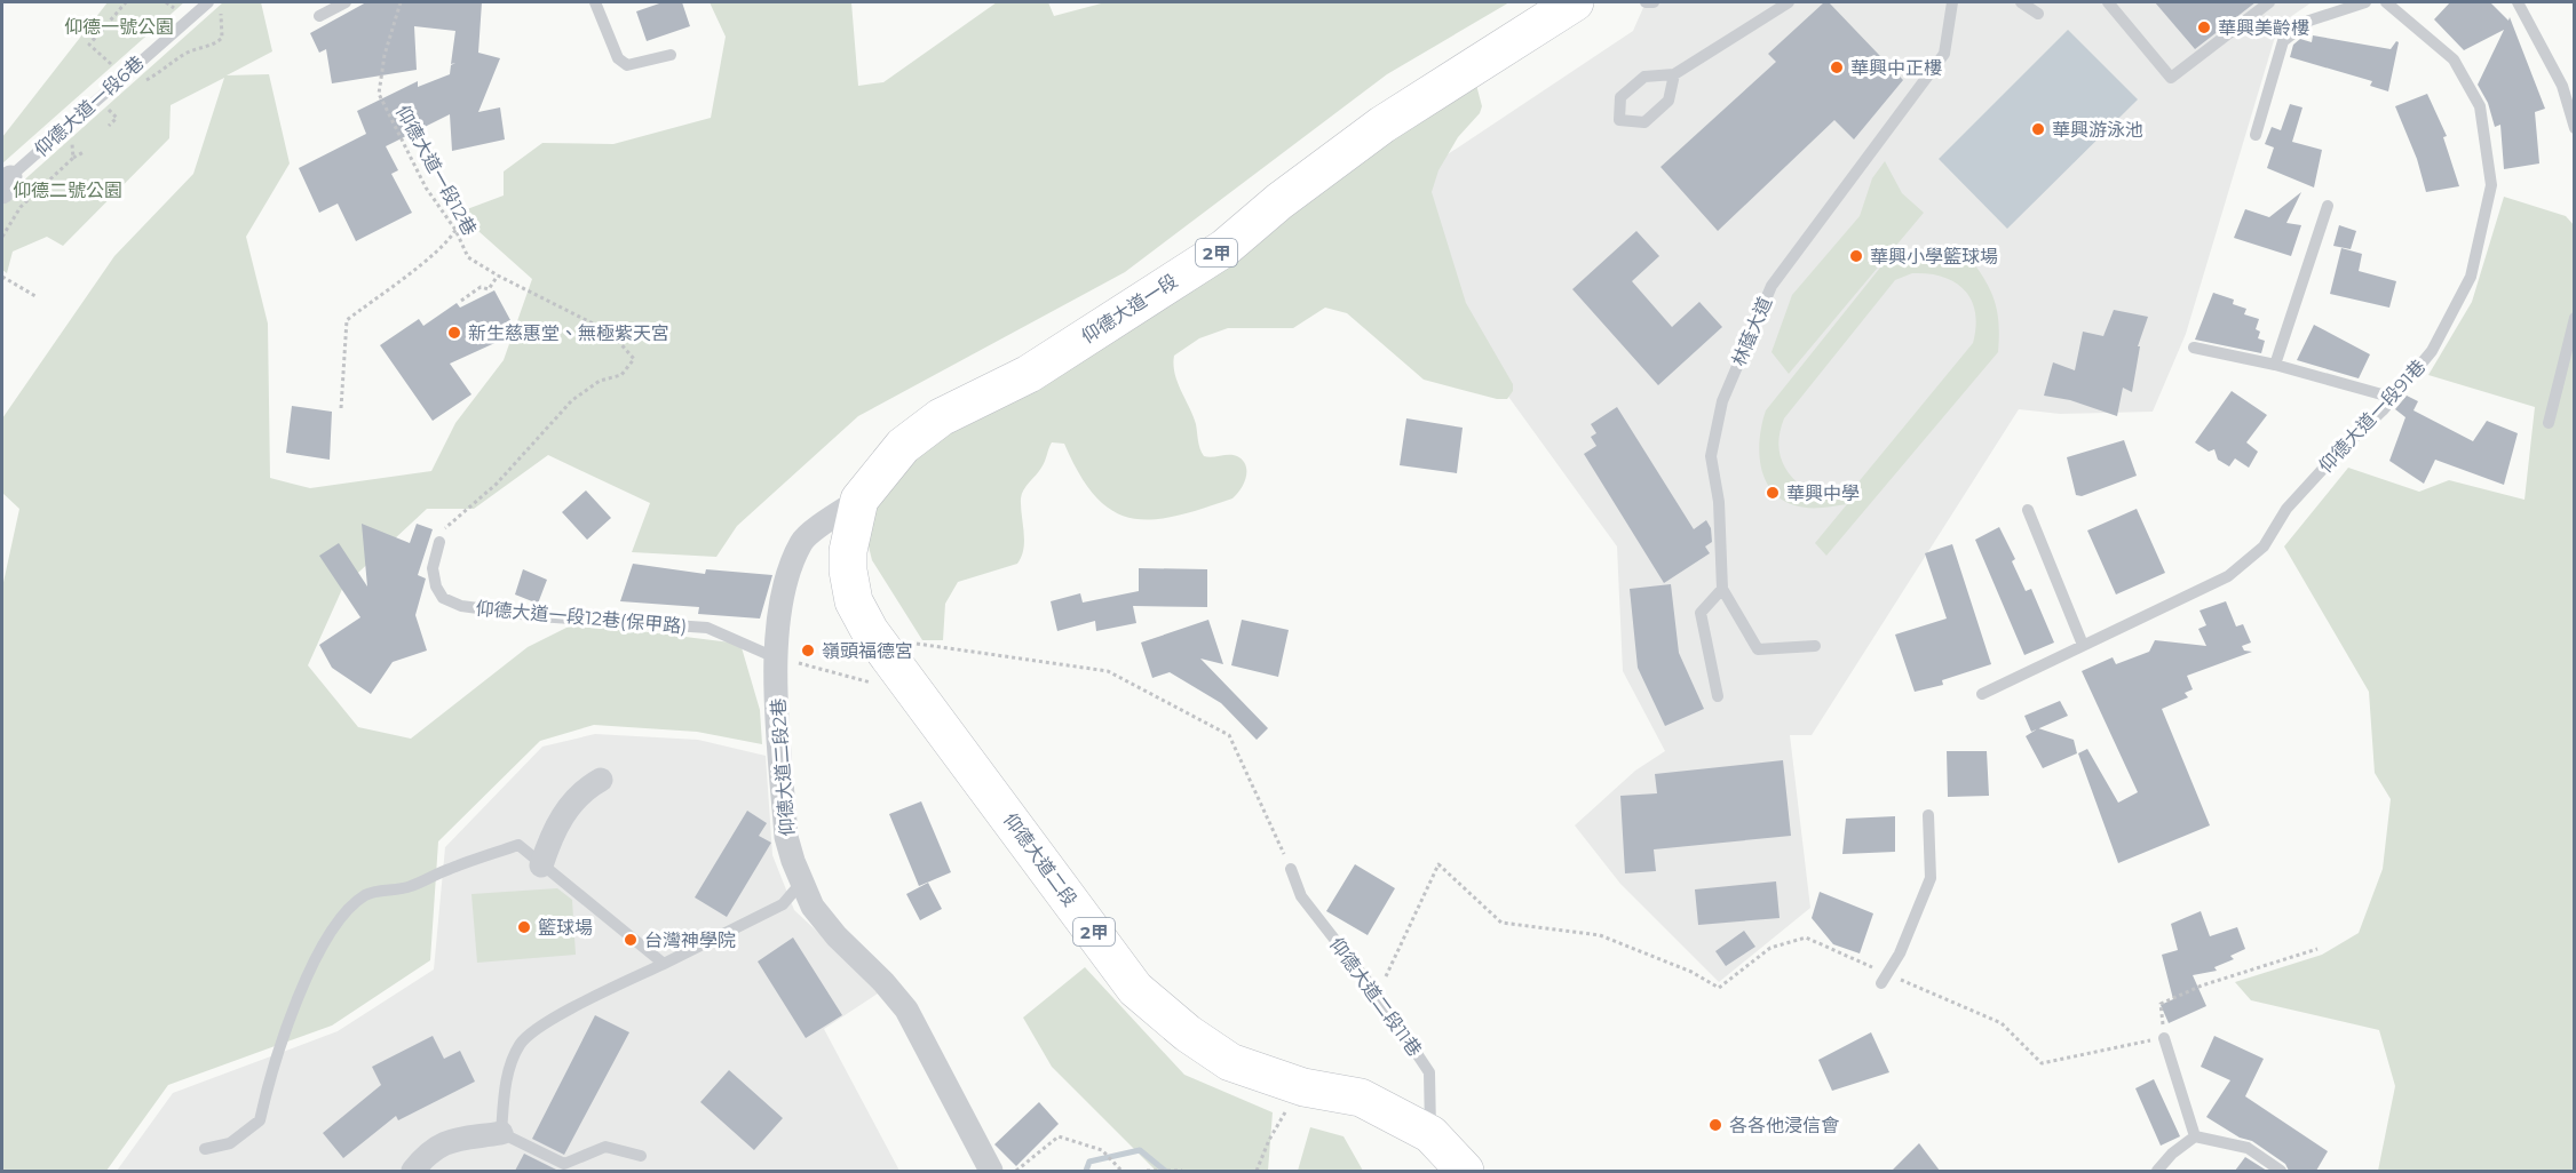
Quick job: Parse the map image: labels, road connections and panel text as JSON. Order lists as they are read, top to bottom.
{
  "streets": {
    "main road": ["2甲", "仰德大道一段", "仰德大道二段"],
    "street": ["仰德大道二段2巷"],
    "lane": [
      "仰德大道一段6巷",
      "林蔭大道",
      "仰德大道一段91巷",
      "仰德大道一段12巷(保甲路)",
      "仰德大道二段11巷"
    ],
    "path": ["仰德大道一段12巷"]
  },
  "crossings": [
    ["仰德大道一段12巷", "仰德大道一段12巷(保甲路)"],
    ["仰德大道一段", "仰德大道二段2巷"],
    ["仰德大道一段", "仰德大道二段"],
    ["仰德大道一段12巷(保甲路)", "仰德大道二段2巷"],
    ["仰德大道二段2巷", "仰德大道二段"],
    ["仰德大道二段", "仰德大道二段11巷"]
  ],
  "parks": ["仰德一號公園", "仰德二號公園"],
  "places": [
    "華興美齡樓",
    "華興中正樓",
    "華興游泳池",
    "華興小學籃球場",
    "新生慈惠堂、無極紫天宮",
    "華興中學",
    "嶺頭福德宮",
    "籃球場",
    "台灣神學院",
    "各各他浸信會"
  ]
}
